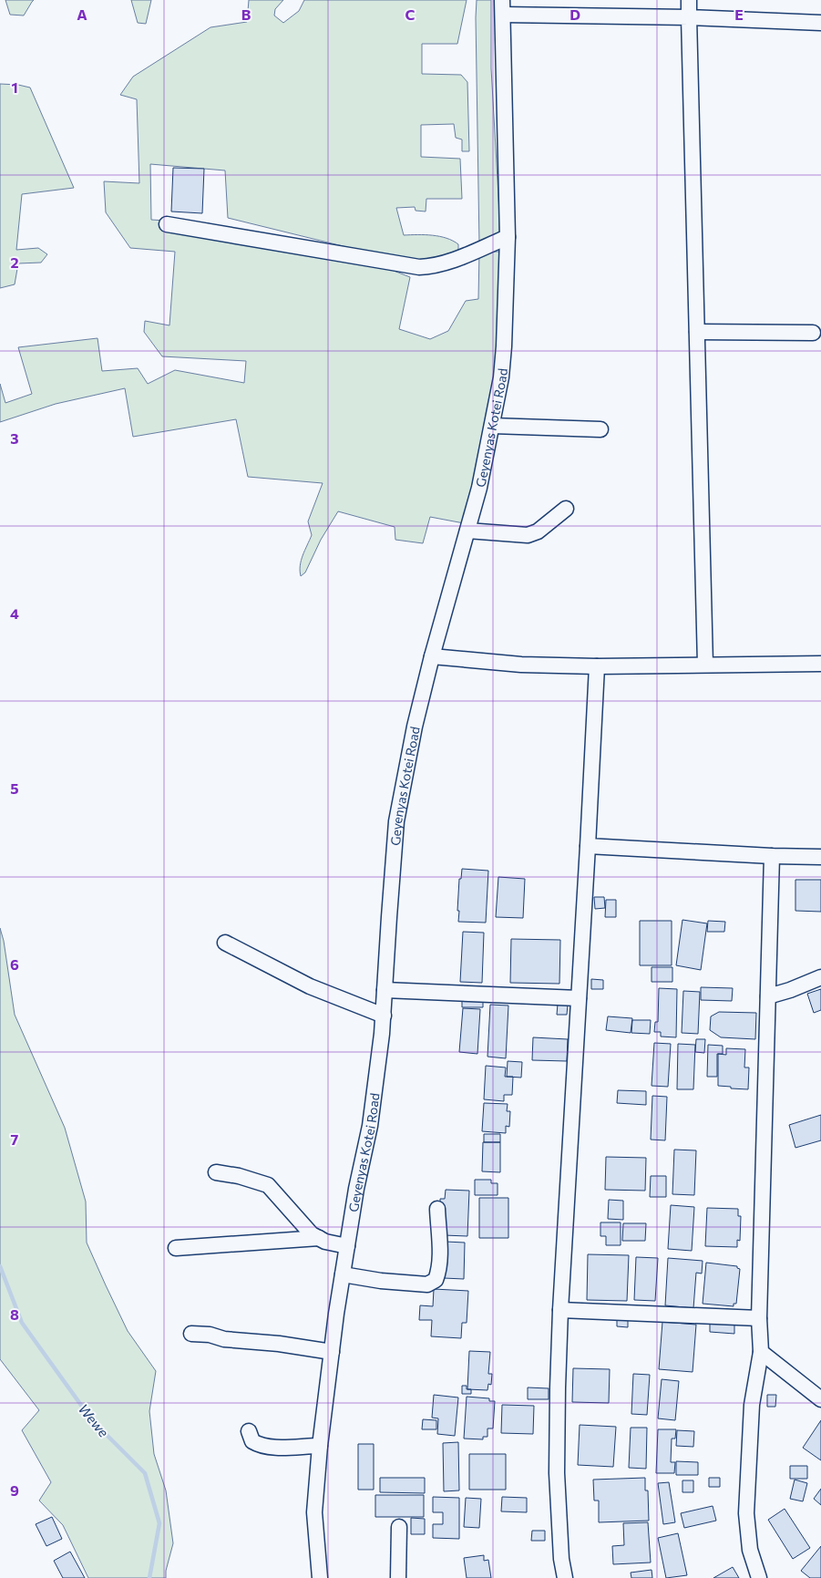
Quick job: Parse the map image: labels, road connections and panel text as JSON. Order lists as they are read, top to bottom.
{
  "streets": {
    "street": ["Geyenyas Kotei Road"]
  },
  "water": ["Wewe"],
  "grid": {
    "columns": [
      "A",
      "B",
      "C",
      "D",
      "E"
    ],
    "rows": [
      "1",
      "2",
      "3",
      "4",
      "5",
      "6",
      "7",
      "8",
      "9"
    ]
  }
}
